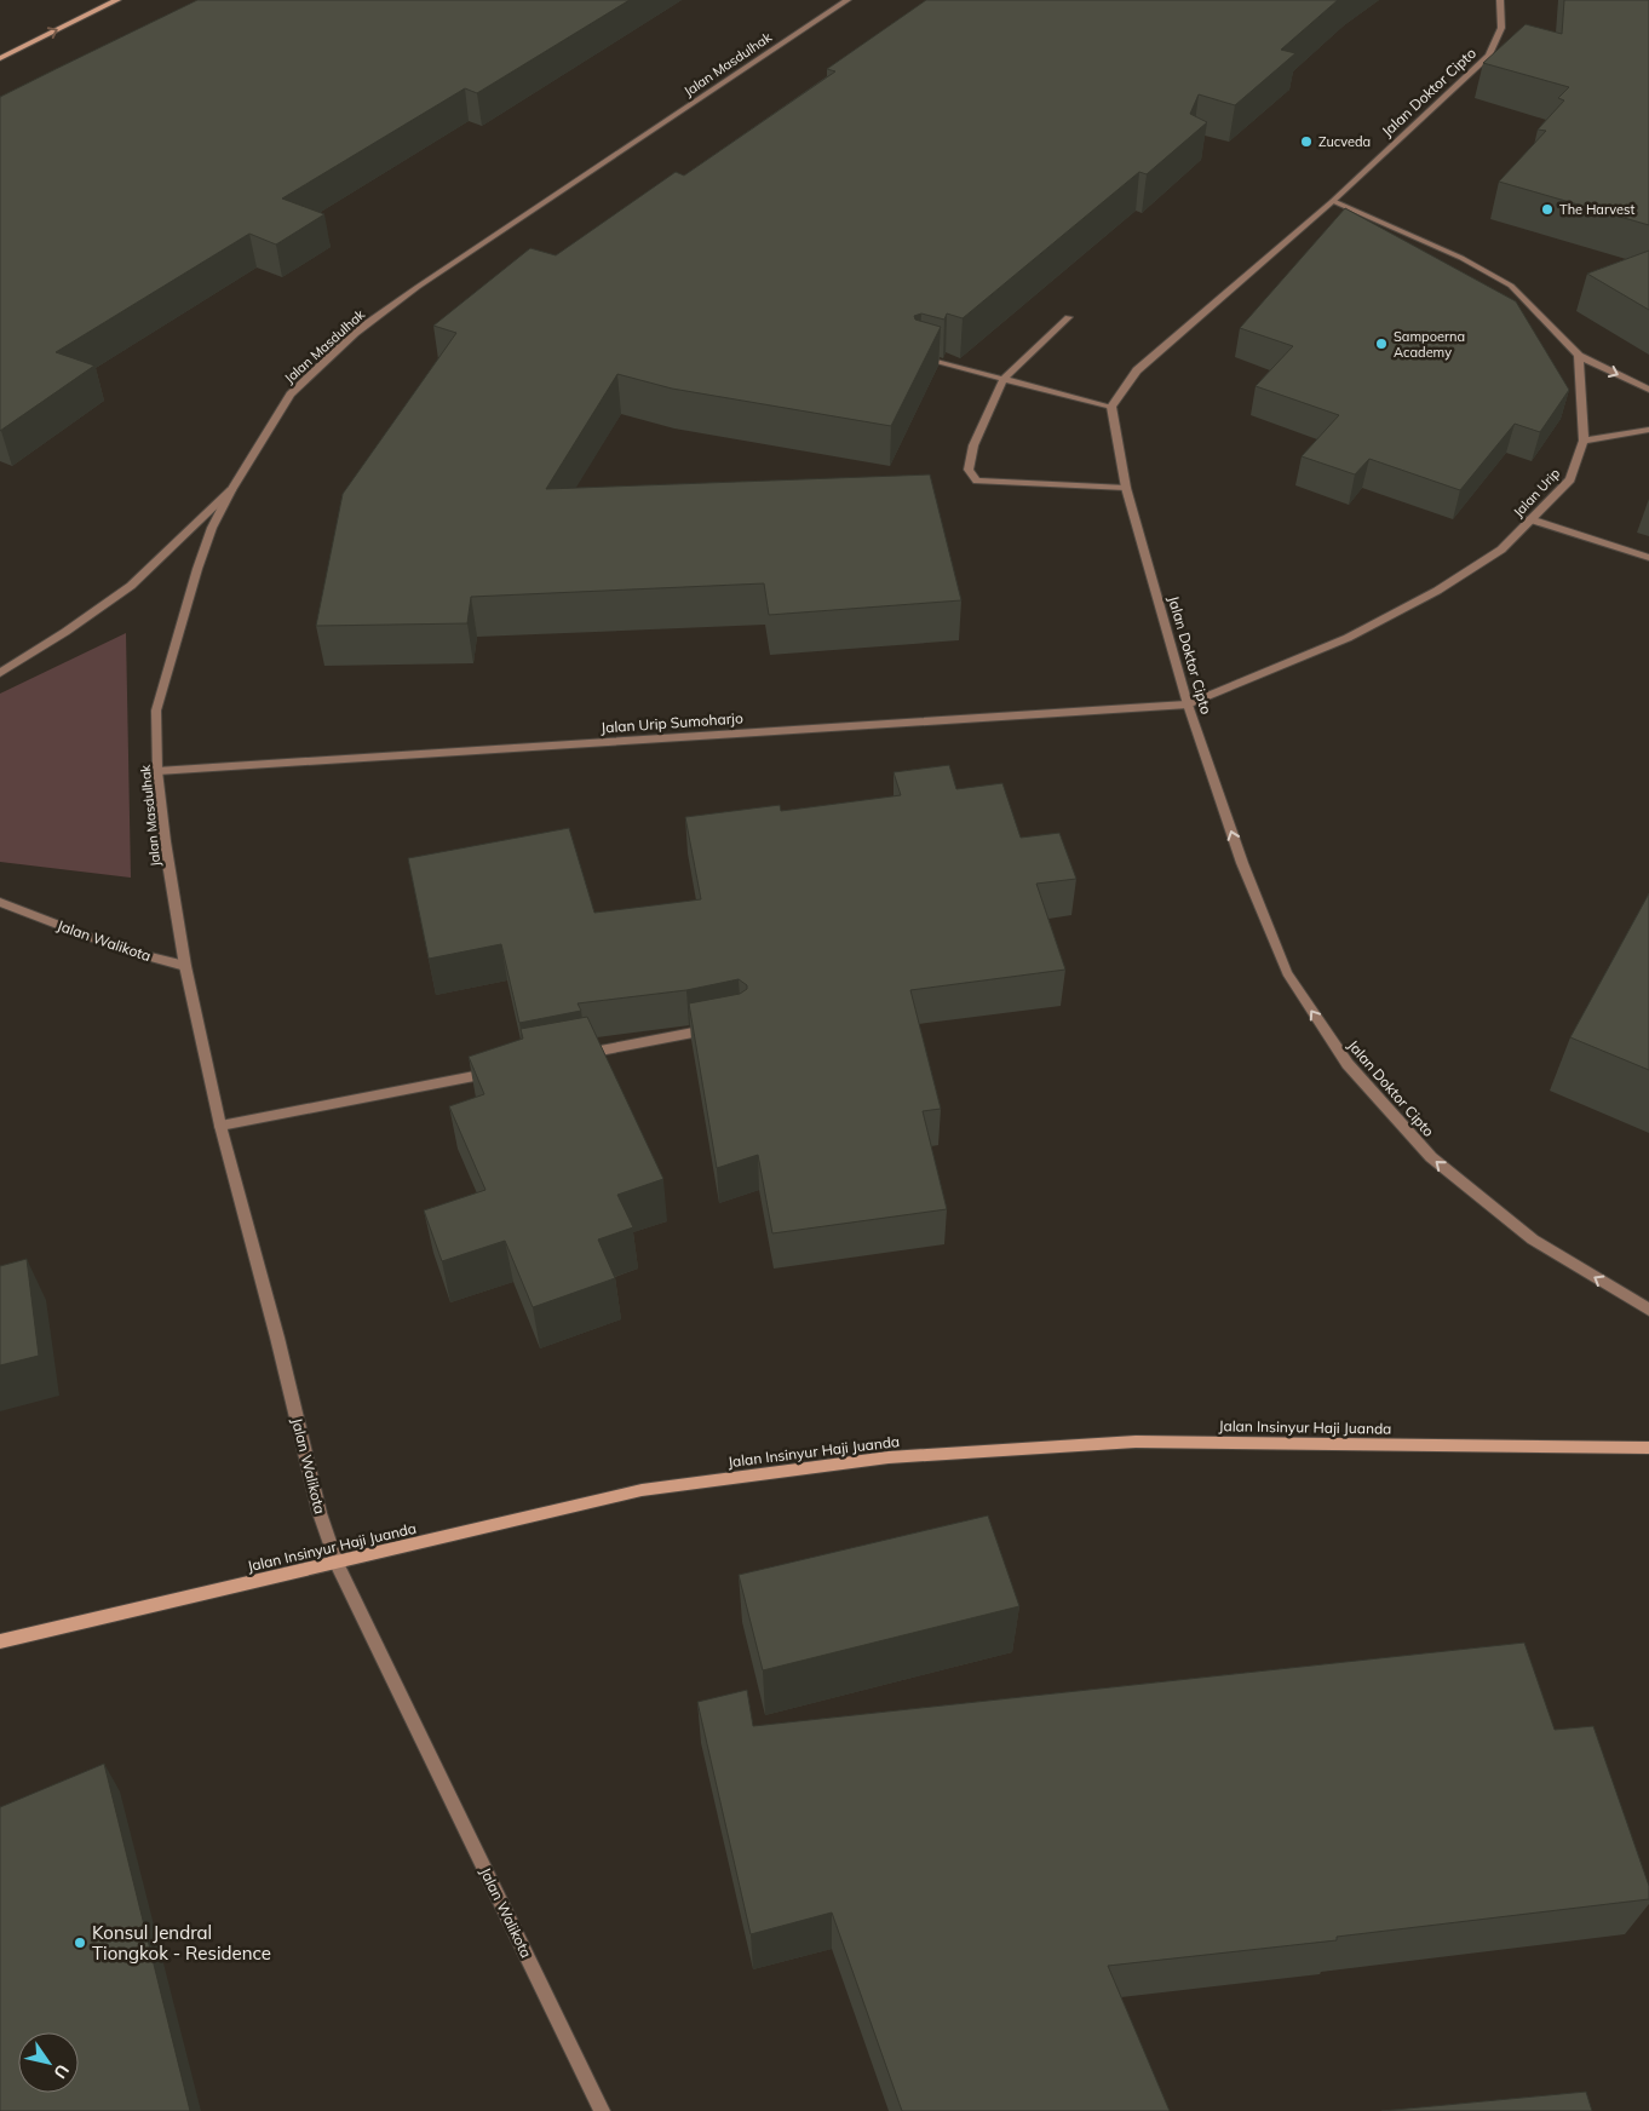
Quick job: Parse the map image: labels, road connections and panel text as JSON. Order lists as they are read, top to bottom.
{
  "streets": {
    "main road": ["Jalan Insinyur Haji Juanda"],
    "street": [
      "Jalan Masdulhak",
      "Jalan Doktor Cipto",
      "Jalan Urip",
      "Jalan Urip Sumoharjo",
      "Jalan Walikota"
    ]
  },
  "crossings": [
    ["Jalan Masdulhak", "Jalan Urip Sumoharjo"],
    ["Jalan Masdulhak", "Jalan Walikota"],
    ["Jalan Doktor Cipto", "Jalan Urip"],
    ["Jalan Doktor Cipto", "Jalan Urip Sumoharjo"],
    ["Jalan Urip", "Jalan Urip Sumoharjo"],
    ["Jalan Walikota", "Jalan Insinyur Haji Juanda"]
  ],
  "one_way": ["Jalan Doktor Cipto"],
  "places": [
    "Zucveda",
    "The Harvest",
    "Sampoerna Academy",
    "Konsul Jendral Tiongkok - Residence"
  ],
  "north": "bottom right"
}
